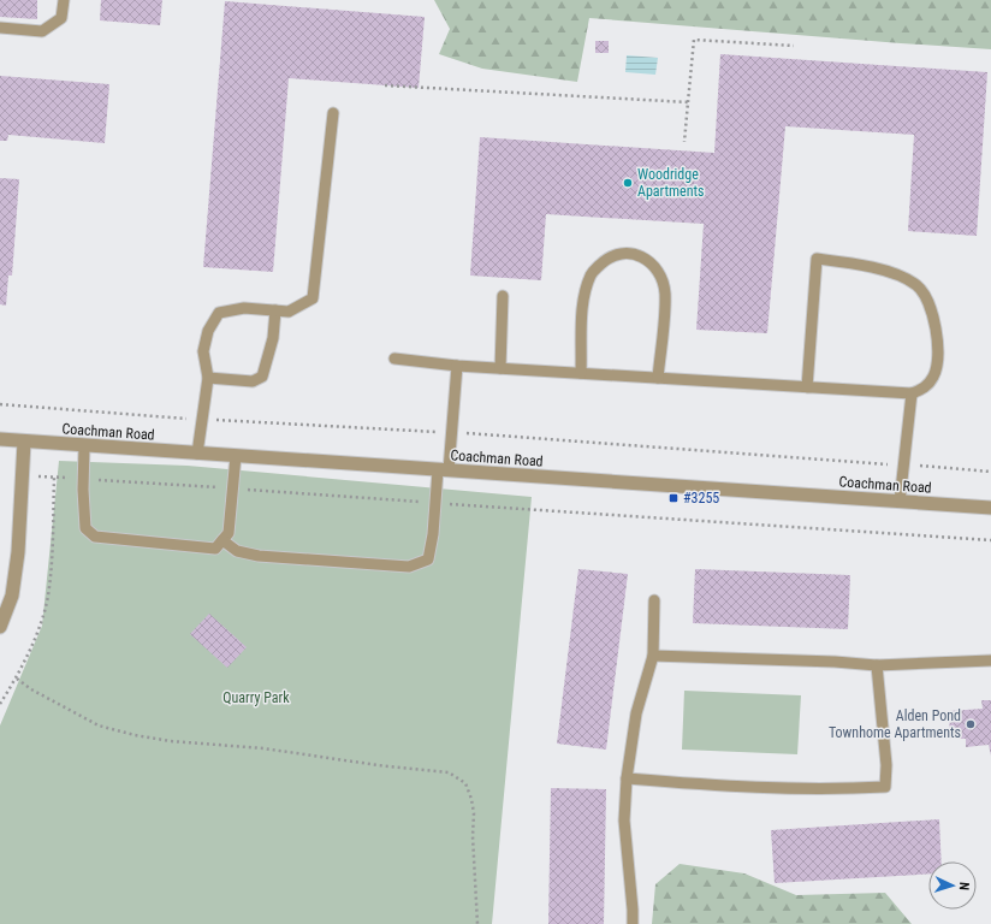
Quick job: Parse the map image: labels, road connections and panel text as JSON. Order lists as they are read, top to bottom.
{
  "streets": {
    "street": ["Coachman Road"]
  },
  "parks": ["Quarry Park"],
  "places": {
    "other": ["Woodridge Apartments", "Alden Pond Townhome Apartments"],
    "transit": ["#3255"]
  },
  "north": "right"
}
